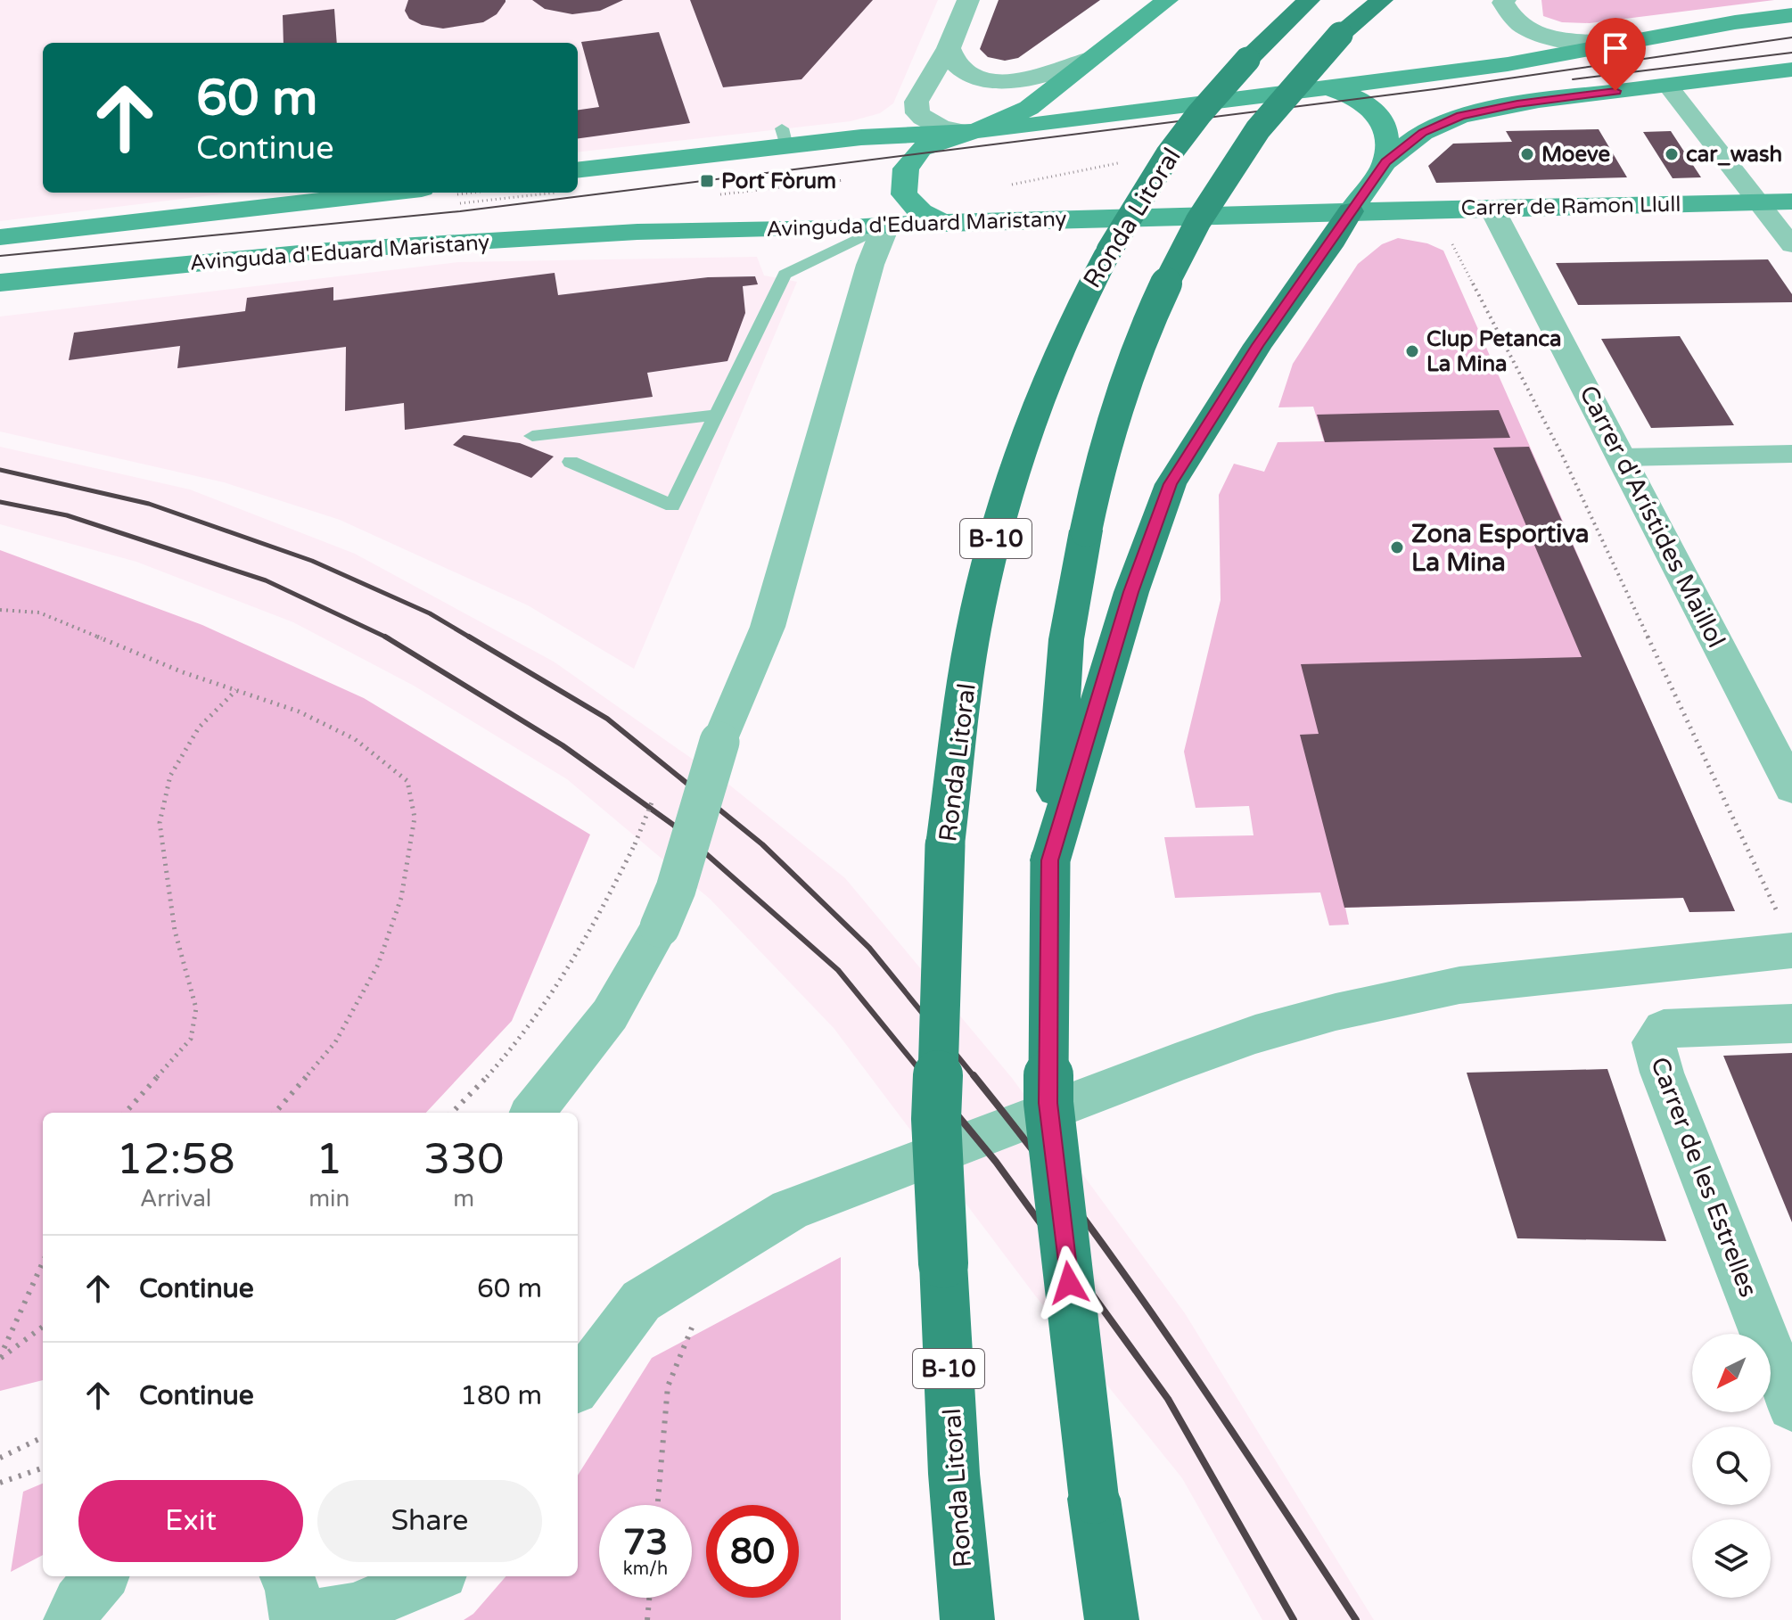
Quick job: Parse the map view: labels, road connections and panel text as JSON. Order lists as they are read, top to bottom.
{
  "streets": {
    "highway": ["Ronda Litoral", "B-10"],
    "main road": ["Carrer de Ramon Llull", "Avinguda d'Eduard Maristany"],
    "street": ["Carrer d'Arístides Maillol", "Carrer de les Estrelles"]
  },
  "crossings": [
    ["Carrer de Ramon Llull", "Avinguda d'Eduard Maristany"],
    ["Carrer de Ramon Llull", "Carrer d'Arístides Maillol"]
  ],
  "places": {
    "other": [
      "Moeve",
      "car_wash",
      "Clup Petanca La Mina",
      "Zona Esportiva La Mina"
    ],
    "transit": ["Port Fòrum"]
  },
  "north": "bottom left",
  "page": {
    "turn": ["60 m", "Continue"],
    "eta": [
      "12:58",
      "Arrival",
      "1",
      "min",
      "330",
      "m"
    ],
    "list": [
      {
        "name": "Continue",
        "value": "60 m"
      },
      {
        "name": "Continue",
        "value": "180 m"
      }
    ],
    "buttons": ["Exit", "Share"],
    "speed": "73 km/h",
    "limit": "80"
  }
}
